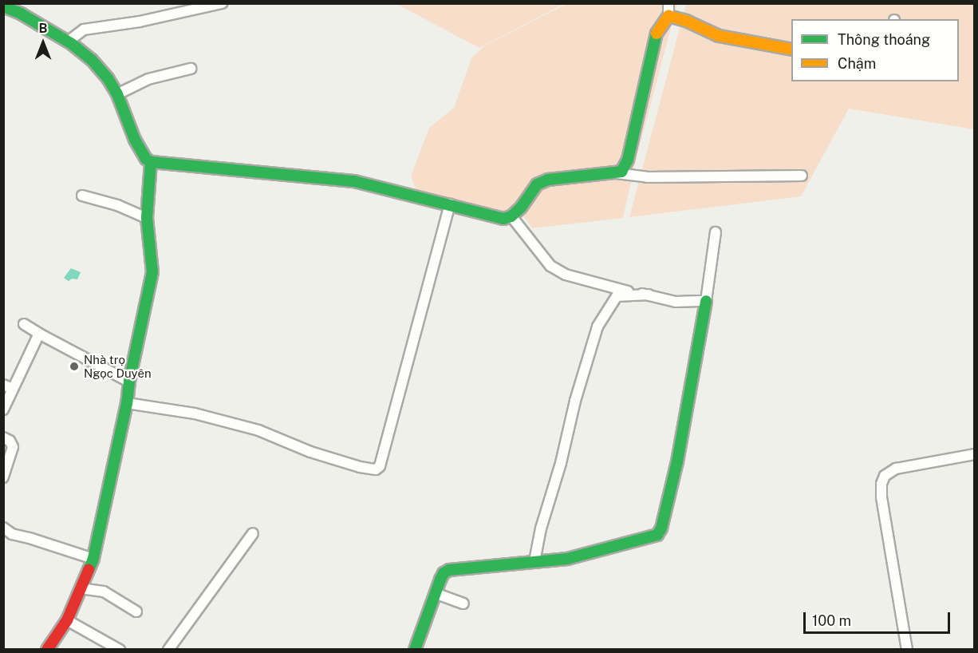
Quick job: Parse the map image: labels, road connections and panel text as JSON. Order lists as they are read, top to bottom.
{
  "places": ["Nhà trọ Ngọc Duyên"],
  "legend": ["Thông thoáng", "Chậm"],
  "scale_bar": "100 m",
  "north": "top"
}
